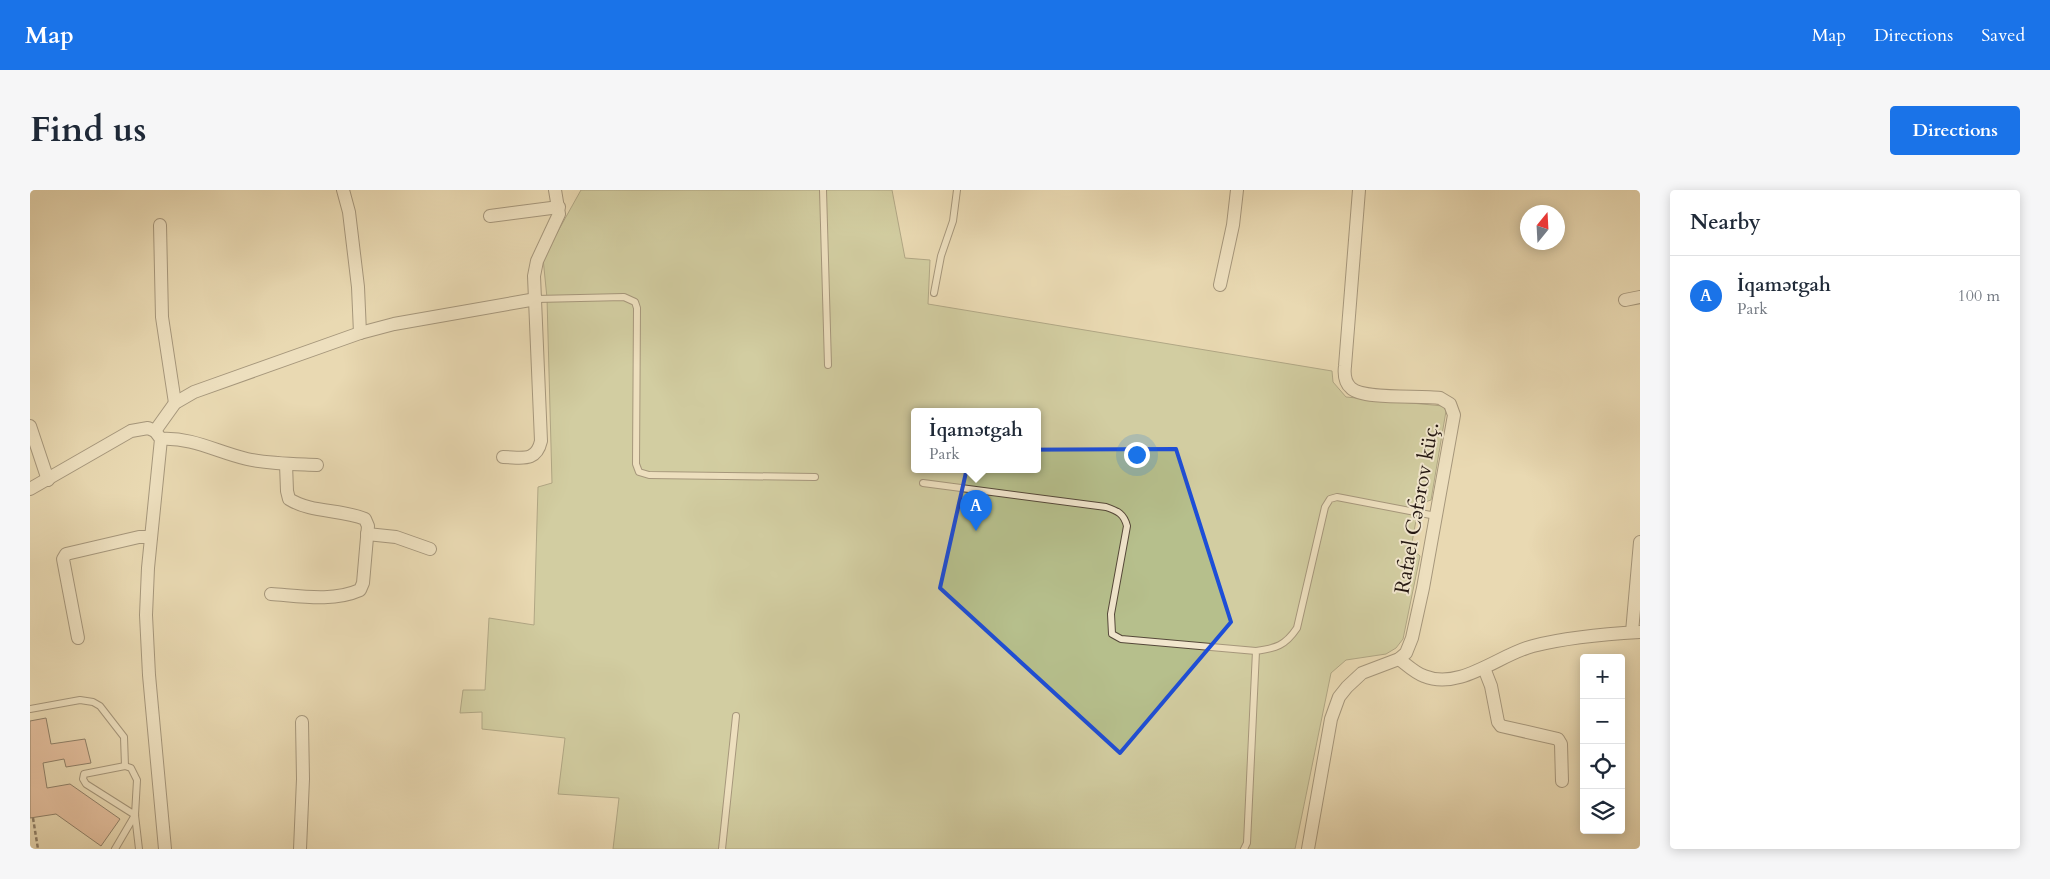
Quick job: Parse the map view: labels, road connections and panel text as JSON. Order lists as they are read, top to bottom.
{
  "streets": {
    "street": ["Rafael Cəfərov küç."]
  },
  "north": "top",
  "page": {
    "header": "Map",
    "nav": ["Map", "Directions", "Saved"],
    "title": "Find us",
    "buttons": "Directions",
    "heading": "Nearby",
    "list": [
      {
        "mark": "A",
        "name": "İqamətgah",
        "note": "Park",
        "value": "100 m"
      }
    ],
    "popup": ["İqamətgah", "Park"],
    "pins": "A",
    "map_buttons": ["+", "−"]
  }
}
